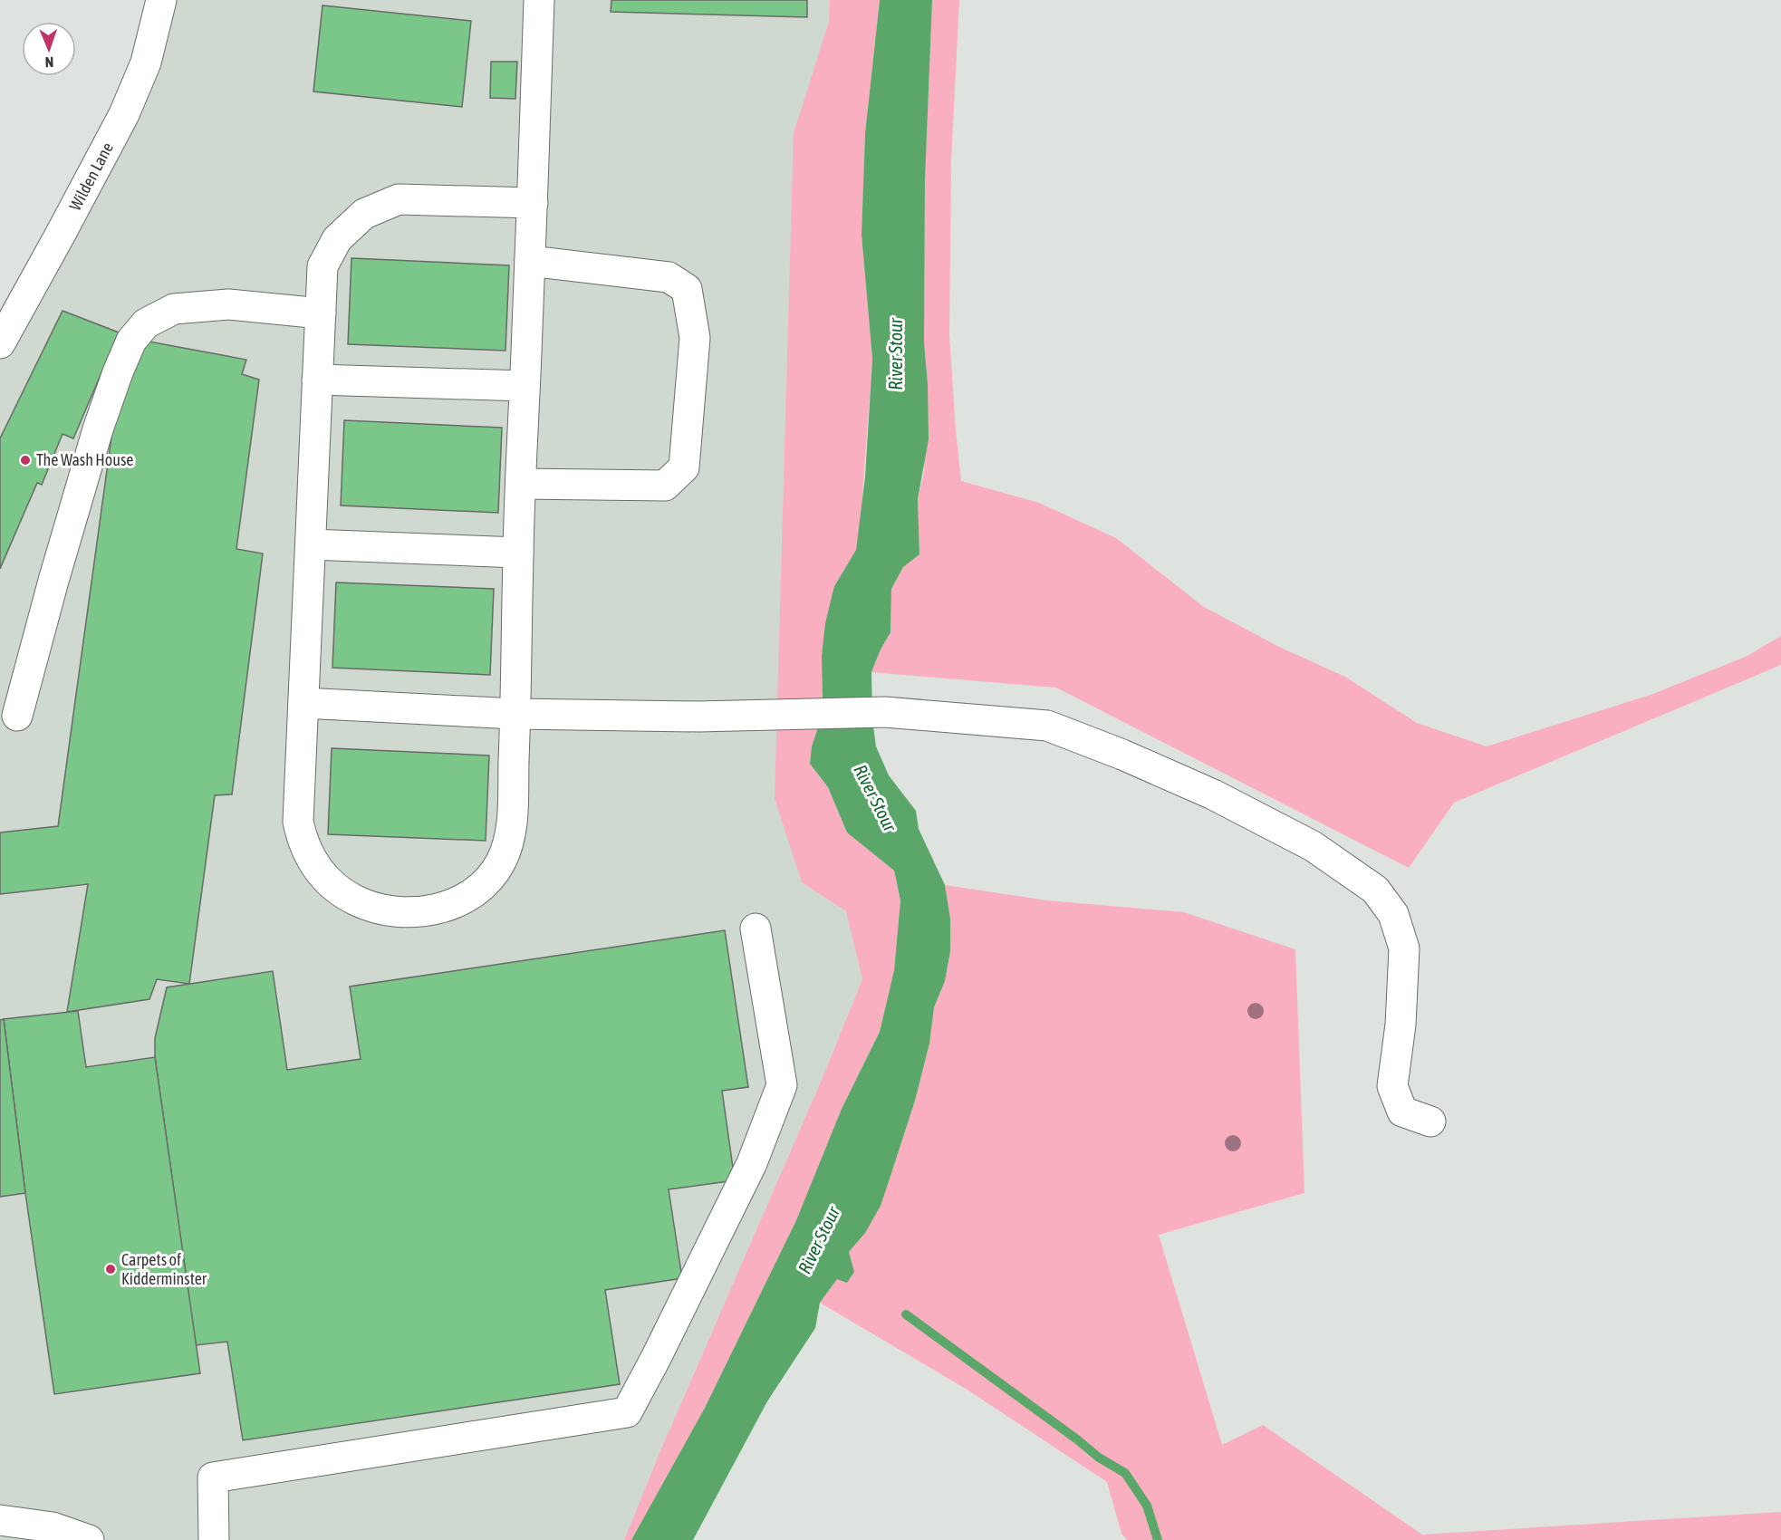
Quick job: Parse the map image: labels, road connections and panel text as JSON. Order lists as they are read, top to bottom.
{
  "streets": {
    "street": ["Wilden Lane"]
  },
  "water": ["River Stour"],
  "places": ["The Wash House", "Carpets of Kidderminster"],
  "north": "bottom"
}
